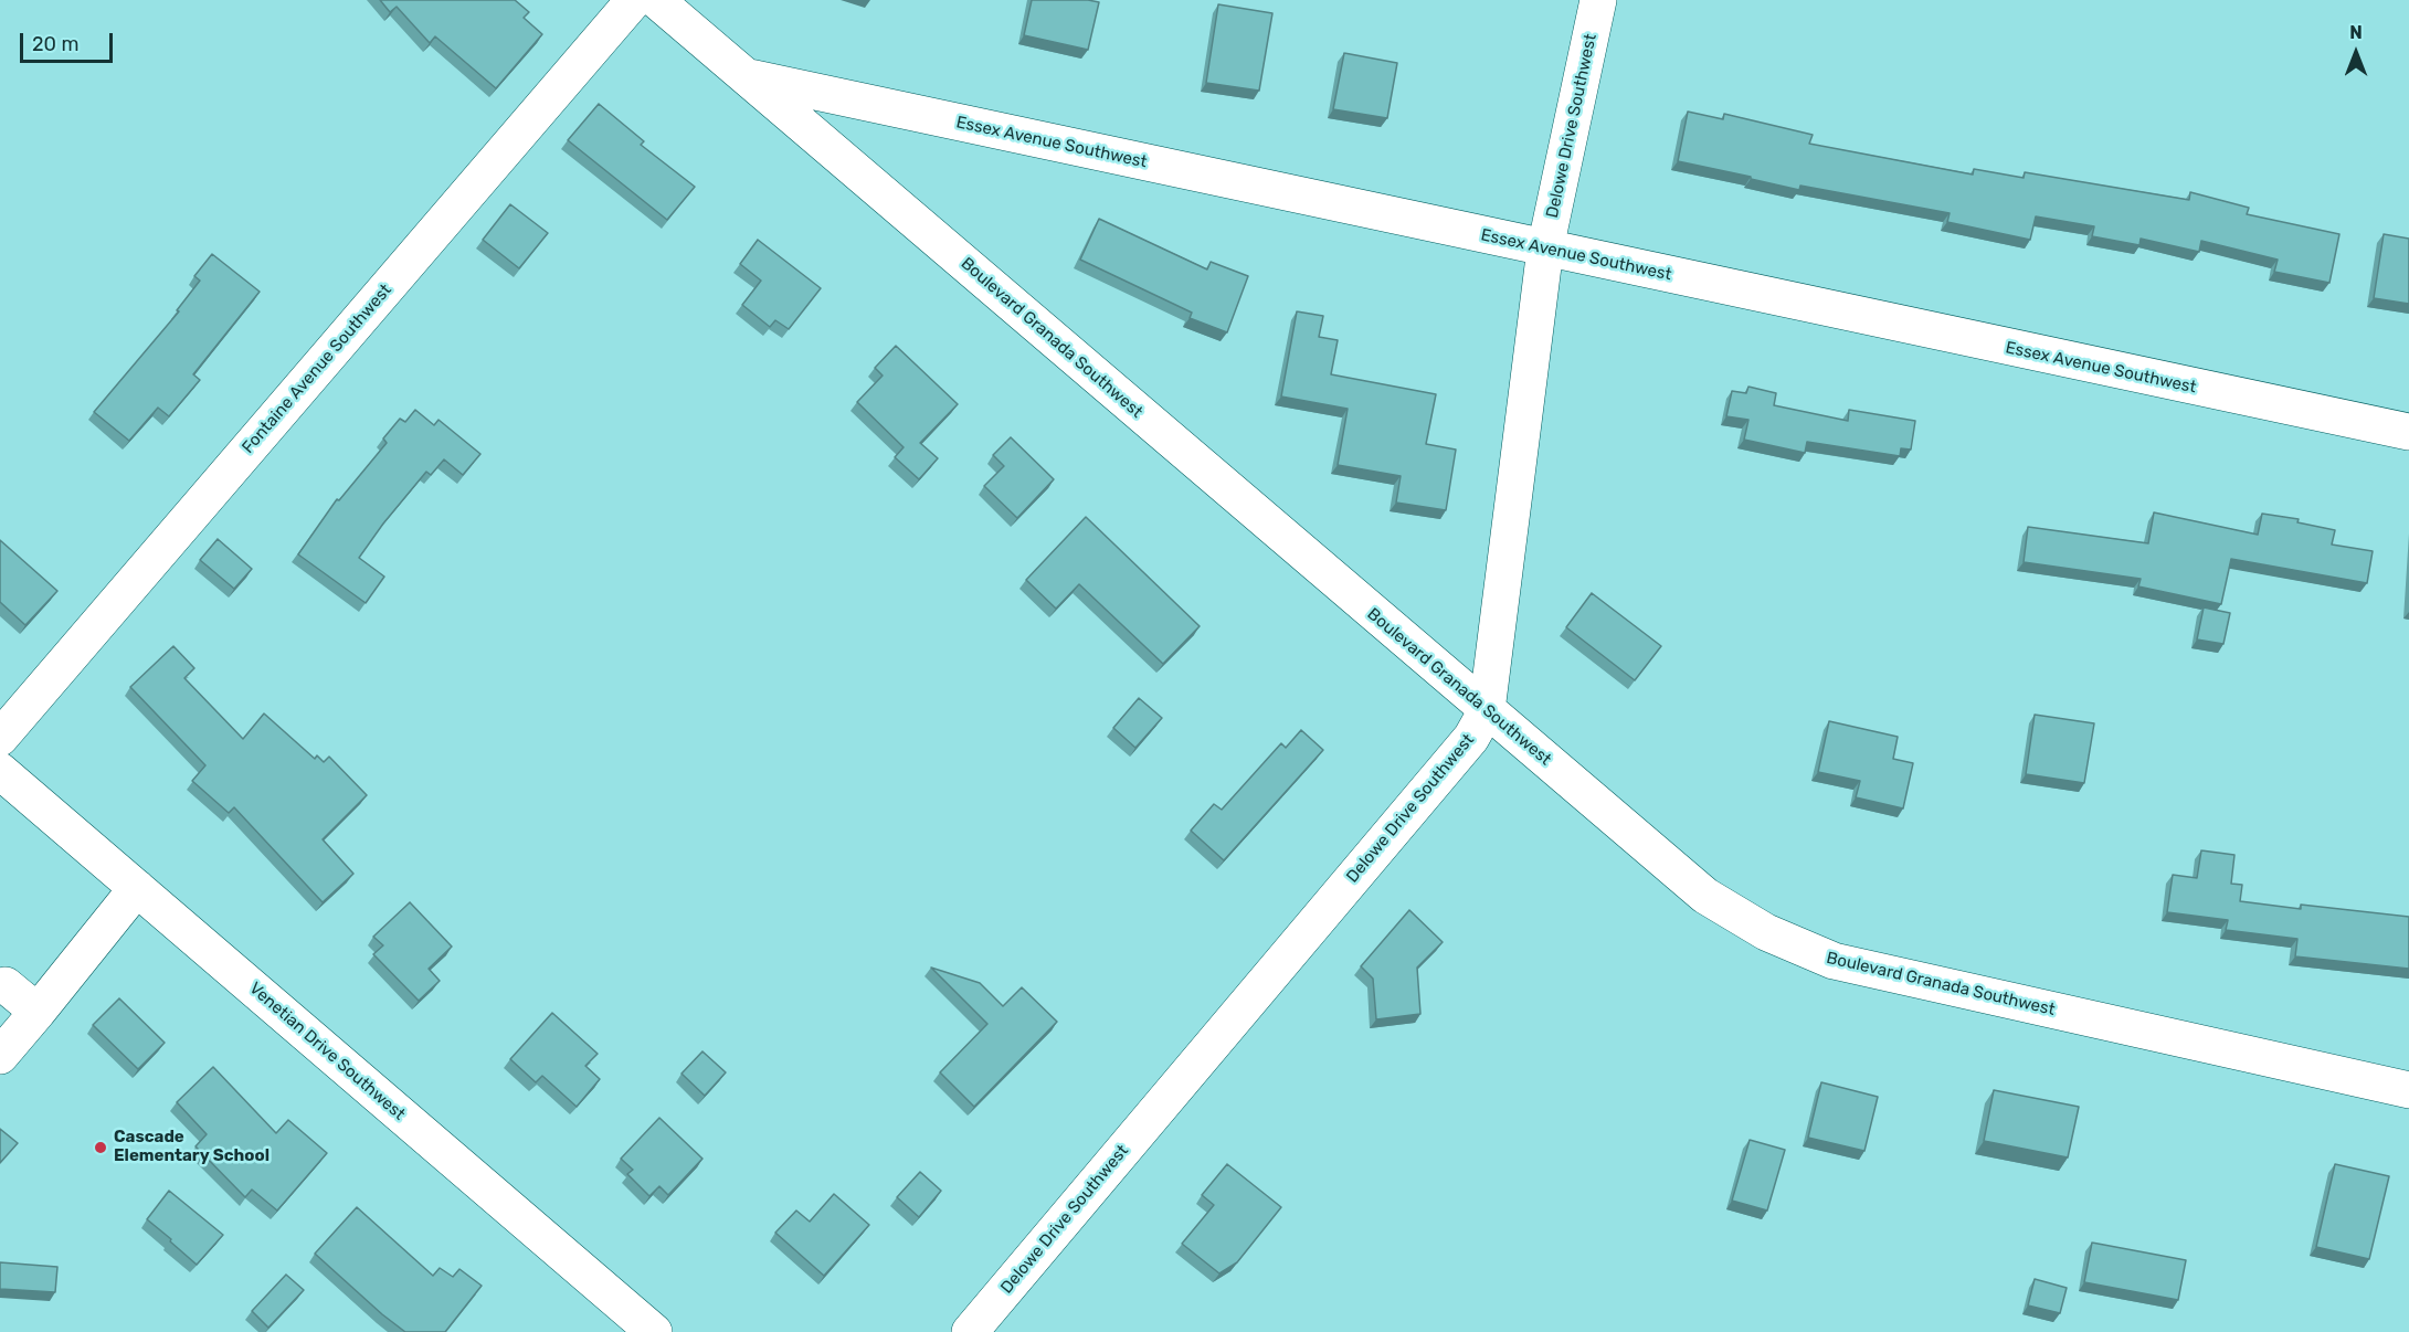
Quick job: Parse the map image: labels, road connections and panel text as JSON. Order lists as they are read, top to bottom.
{
  "streets": {
    "street": [
      "Delowe Drive Southwest",
      "Essex Avenue Southwest",
      "Boulevard Granada Southwest",
      "Fontaine Avenue Southwest",
      "Venetian Drive Southwest"
    ]
  },
  "crossings": [
    ["Delowe Drive Southwest", "Essex Avenue Southwest"],
    ["Delowe Drive Southwest", "Boulevard Granada Southwest"],
    ["Essex Avenue Southwest", "Boulevard Granada Southwest"]
  ],
  "places": ["Cascade Elementary School"],
  "scale_bar": "20 m",
  "north": "top"
}
